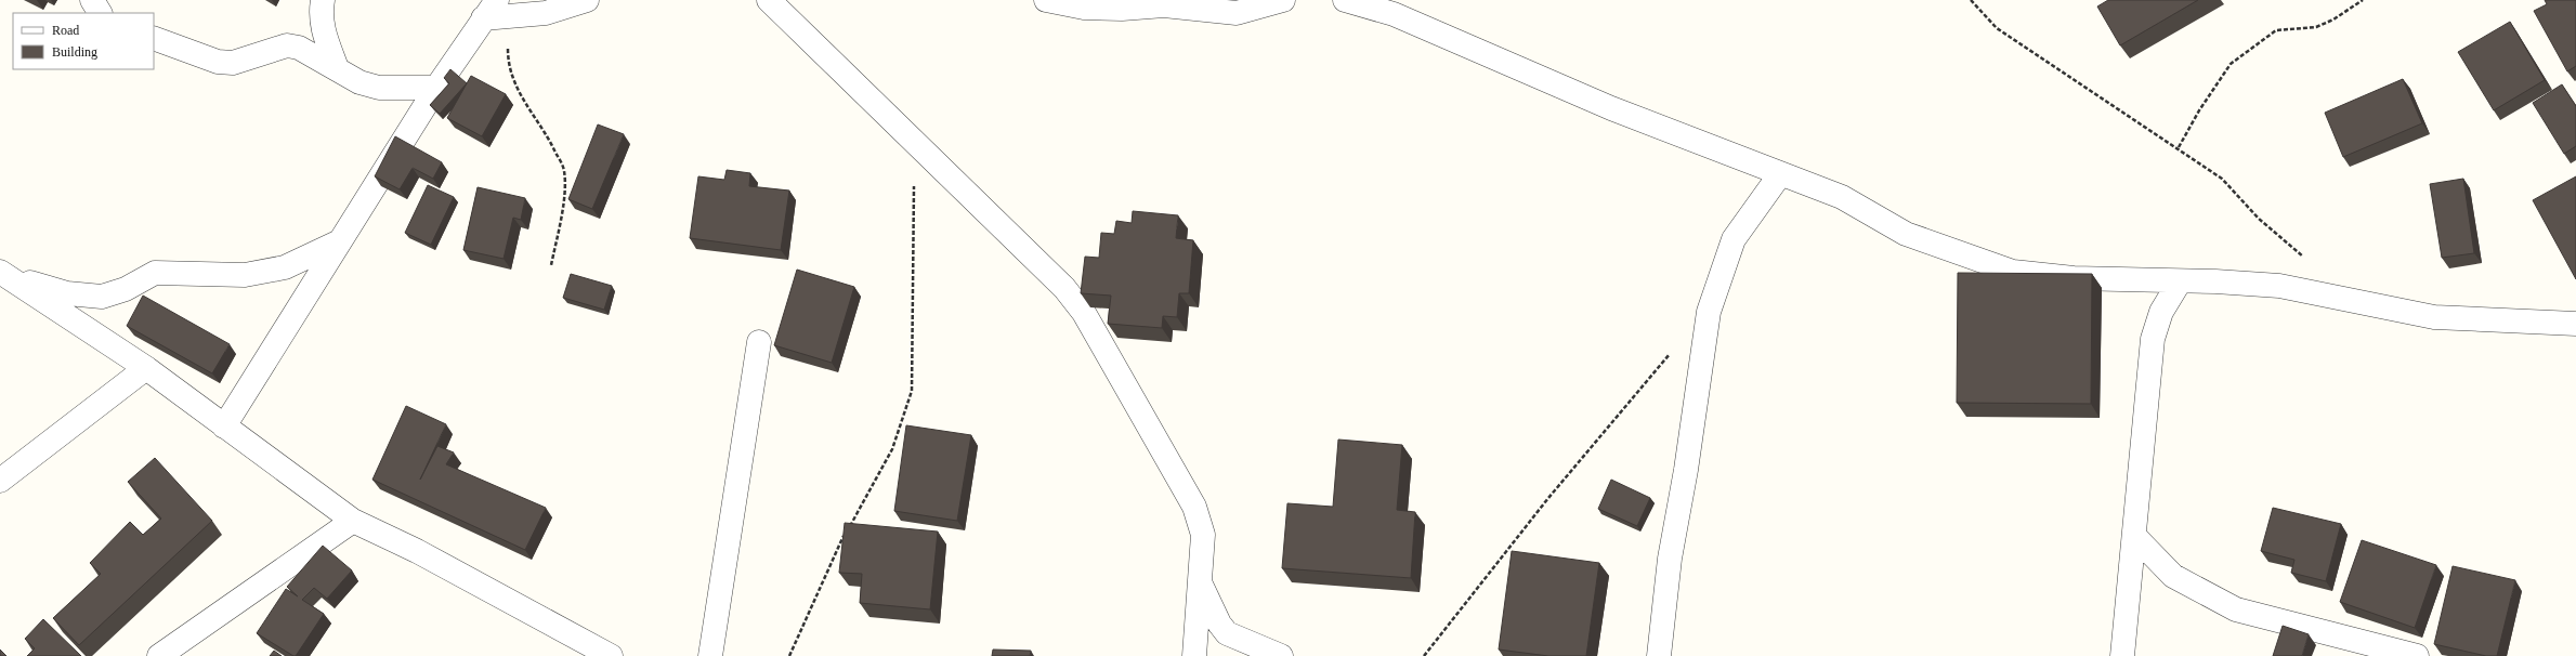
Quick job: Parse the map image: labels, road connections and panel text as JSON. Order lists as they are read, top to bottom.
{
  "legend": ["Road", "Building"]
}
